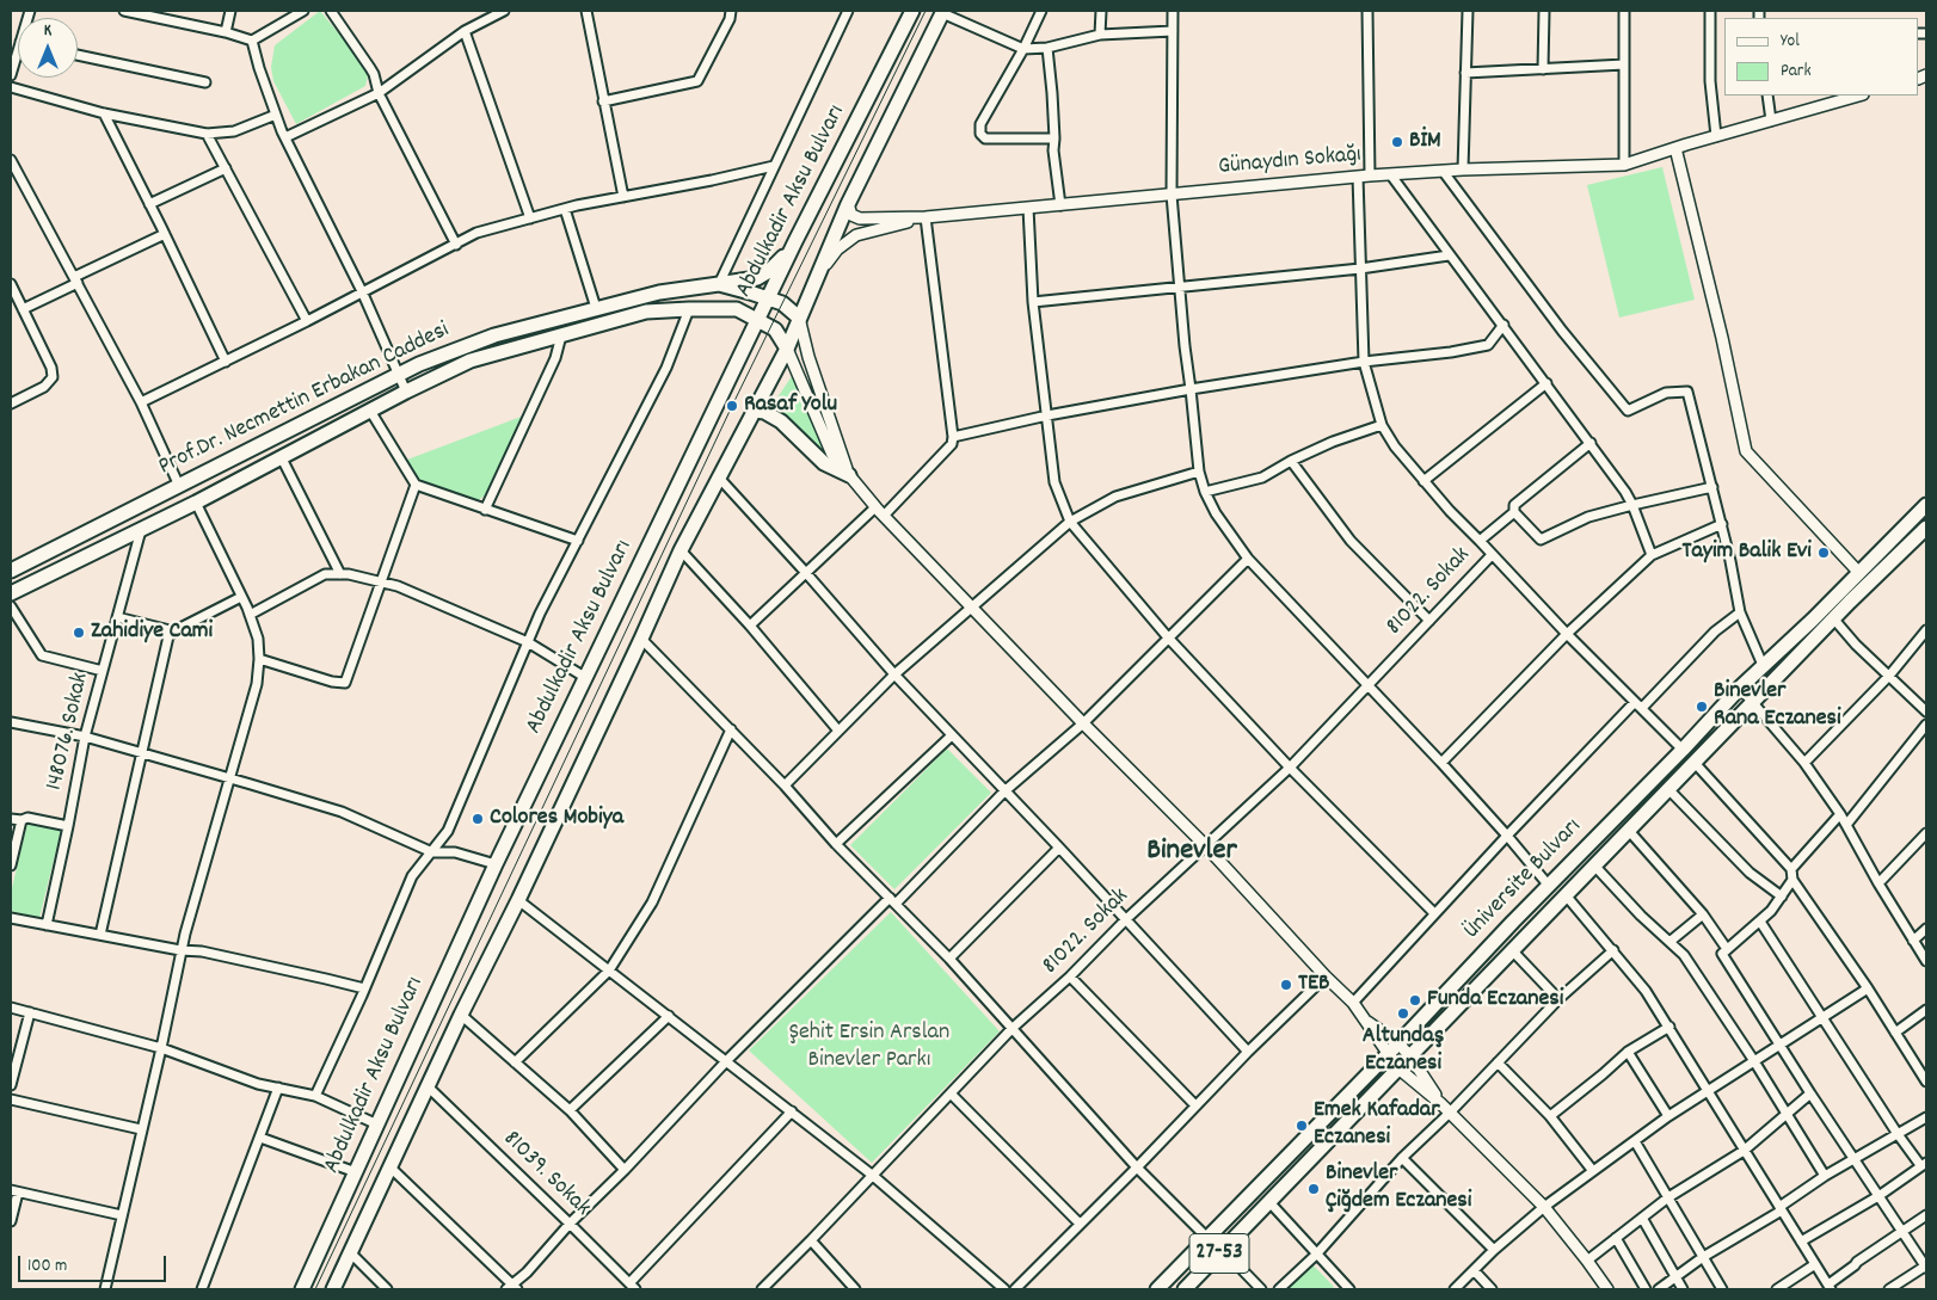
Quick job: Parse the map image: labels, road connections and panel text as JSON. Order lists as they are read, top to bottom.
{
  "streets": {
    "main road": [
      "Abdulkadir Aksu Bulvarı",
      "Prof.Dr. Necmettin Erbakan Caddesi",
      "Üniversite Bulvarı",
      "27-53"
    ],
    "street": [
      "Günaydın Sokağı",
      "81022. Sokak",
      "148076. Sokak",
      "81039. Sokak"
    ]
  },
  "crossings": [
    ["Abdulkadir Aksu Bulvarı", "Prof.Dr. Necmettin Erbakan Caddesi"],
    ["Prof.Dr. Necmettin Erbakan Caddesi", "148076. Sokak"]
  ],
  "districts": ["Binevler"],
  "parks": ["Şehit Ersin Arslan Binevler Parkı"],
  "places": [
    "BİM",
    "Rasaf Yolu",
    "Tayim Balik Evi",
    "Zahidiye Cami",
    "Binevler Rana Eczanesi",
    "Colores Mobiya",
    "TEB",
    "Funda Eczanesi",
    "Altundaş Eczanesi",
    "Emek Kafadar Eczanesi",
    "Binevler Çiğdem Eczanesi"
  ],
  "legend": ["Yol", "Park"],
  "scale_bar": "100 m",
  "north": "top"
}
